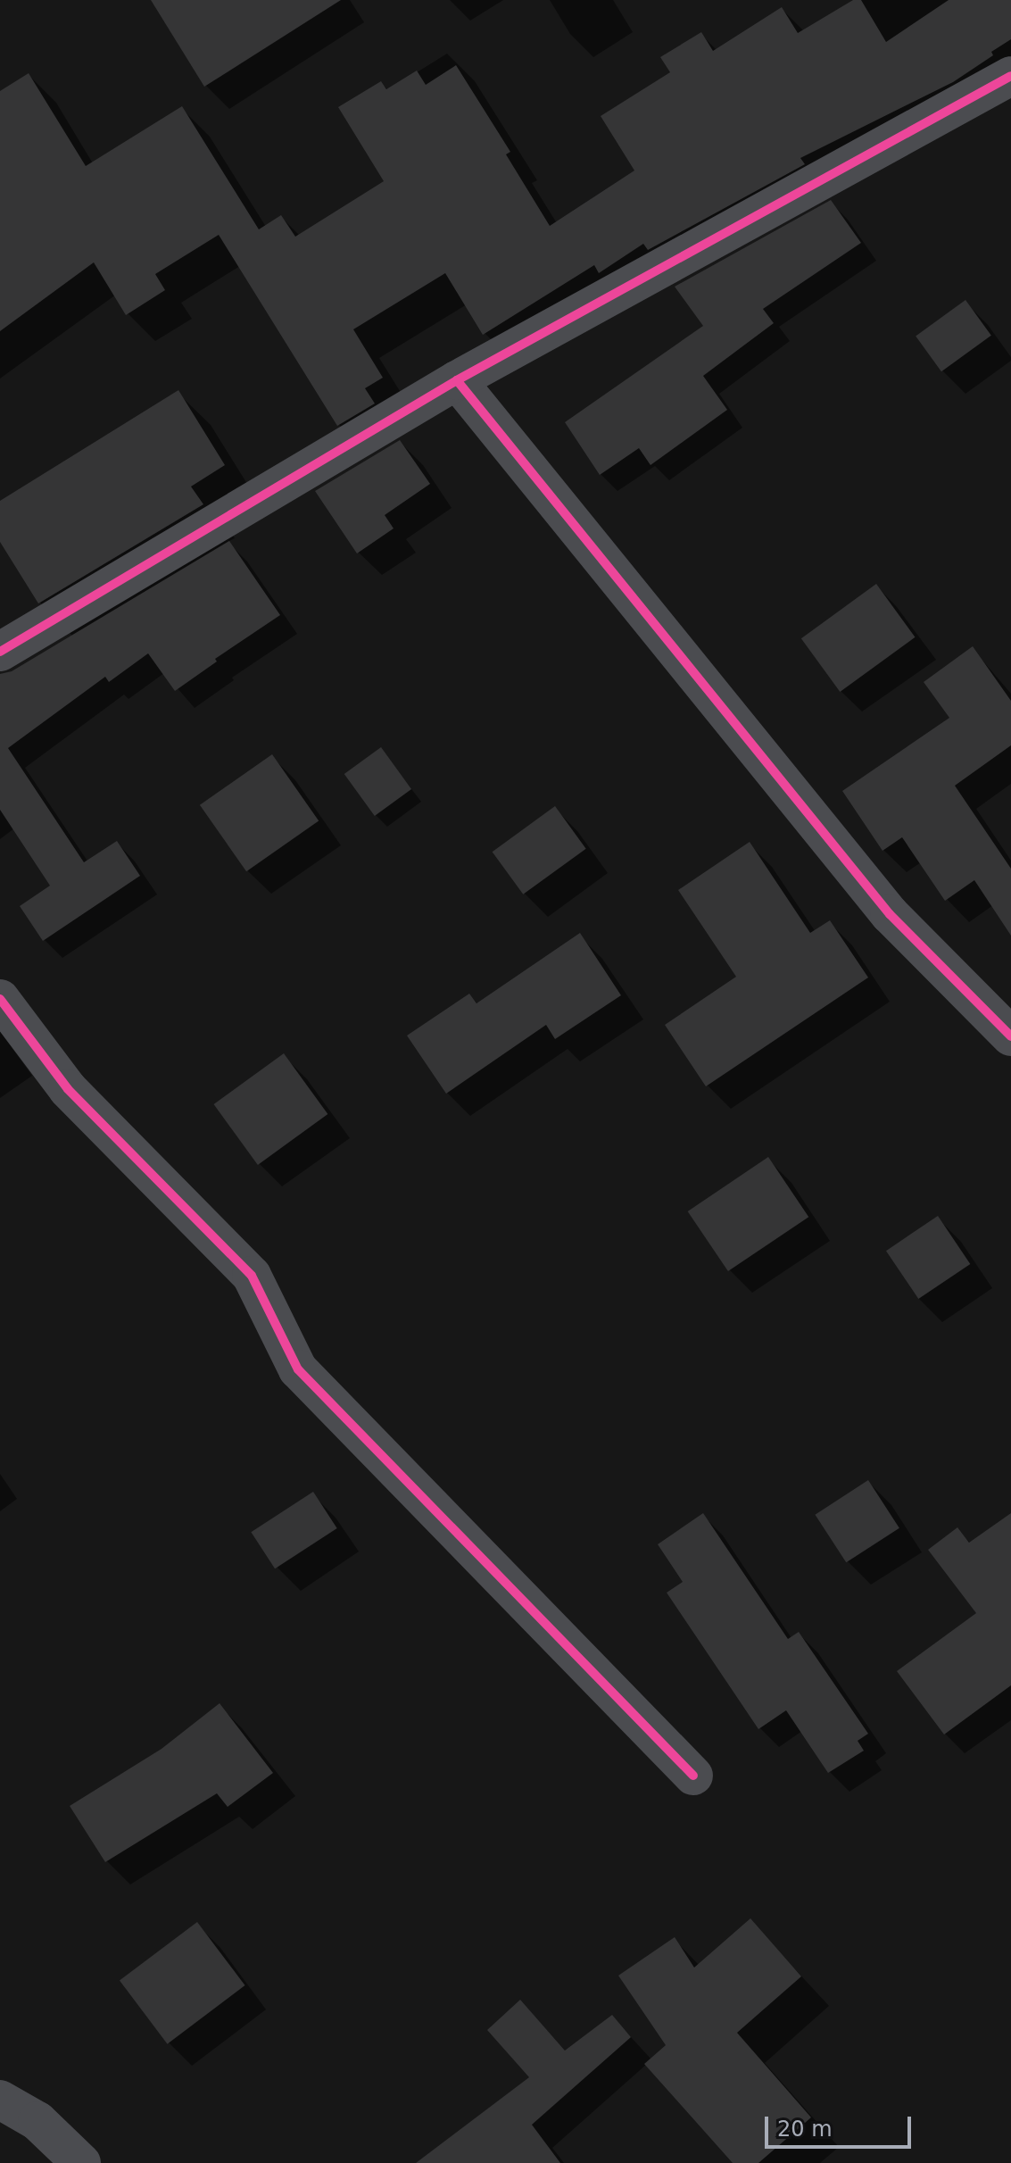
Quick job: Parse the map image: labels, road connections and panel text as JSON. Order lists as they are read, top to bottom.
{
  "scale_bar": "20 m"
}
